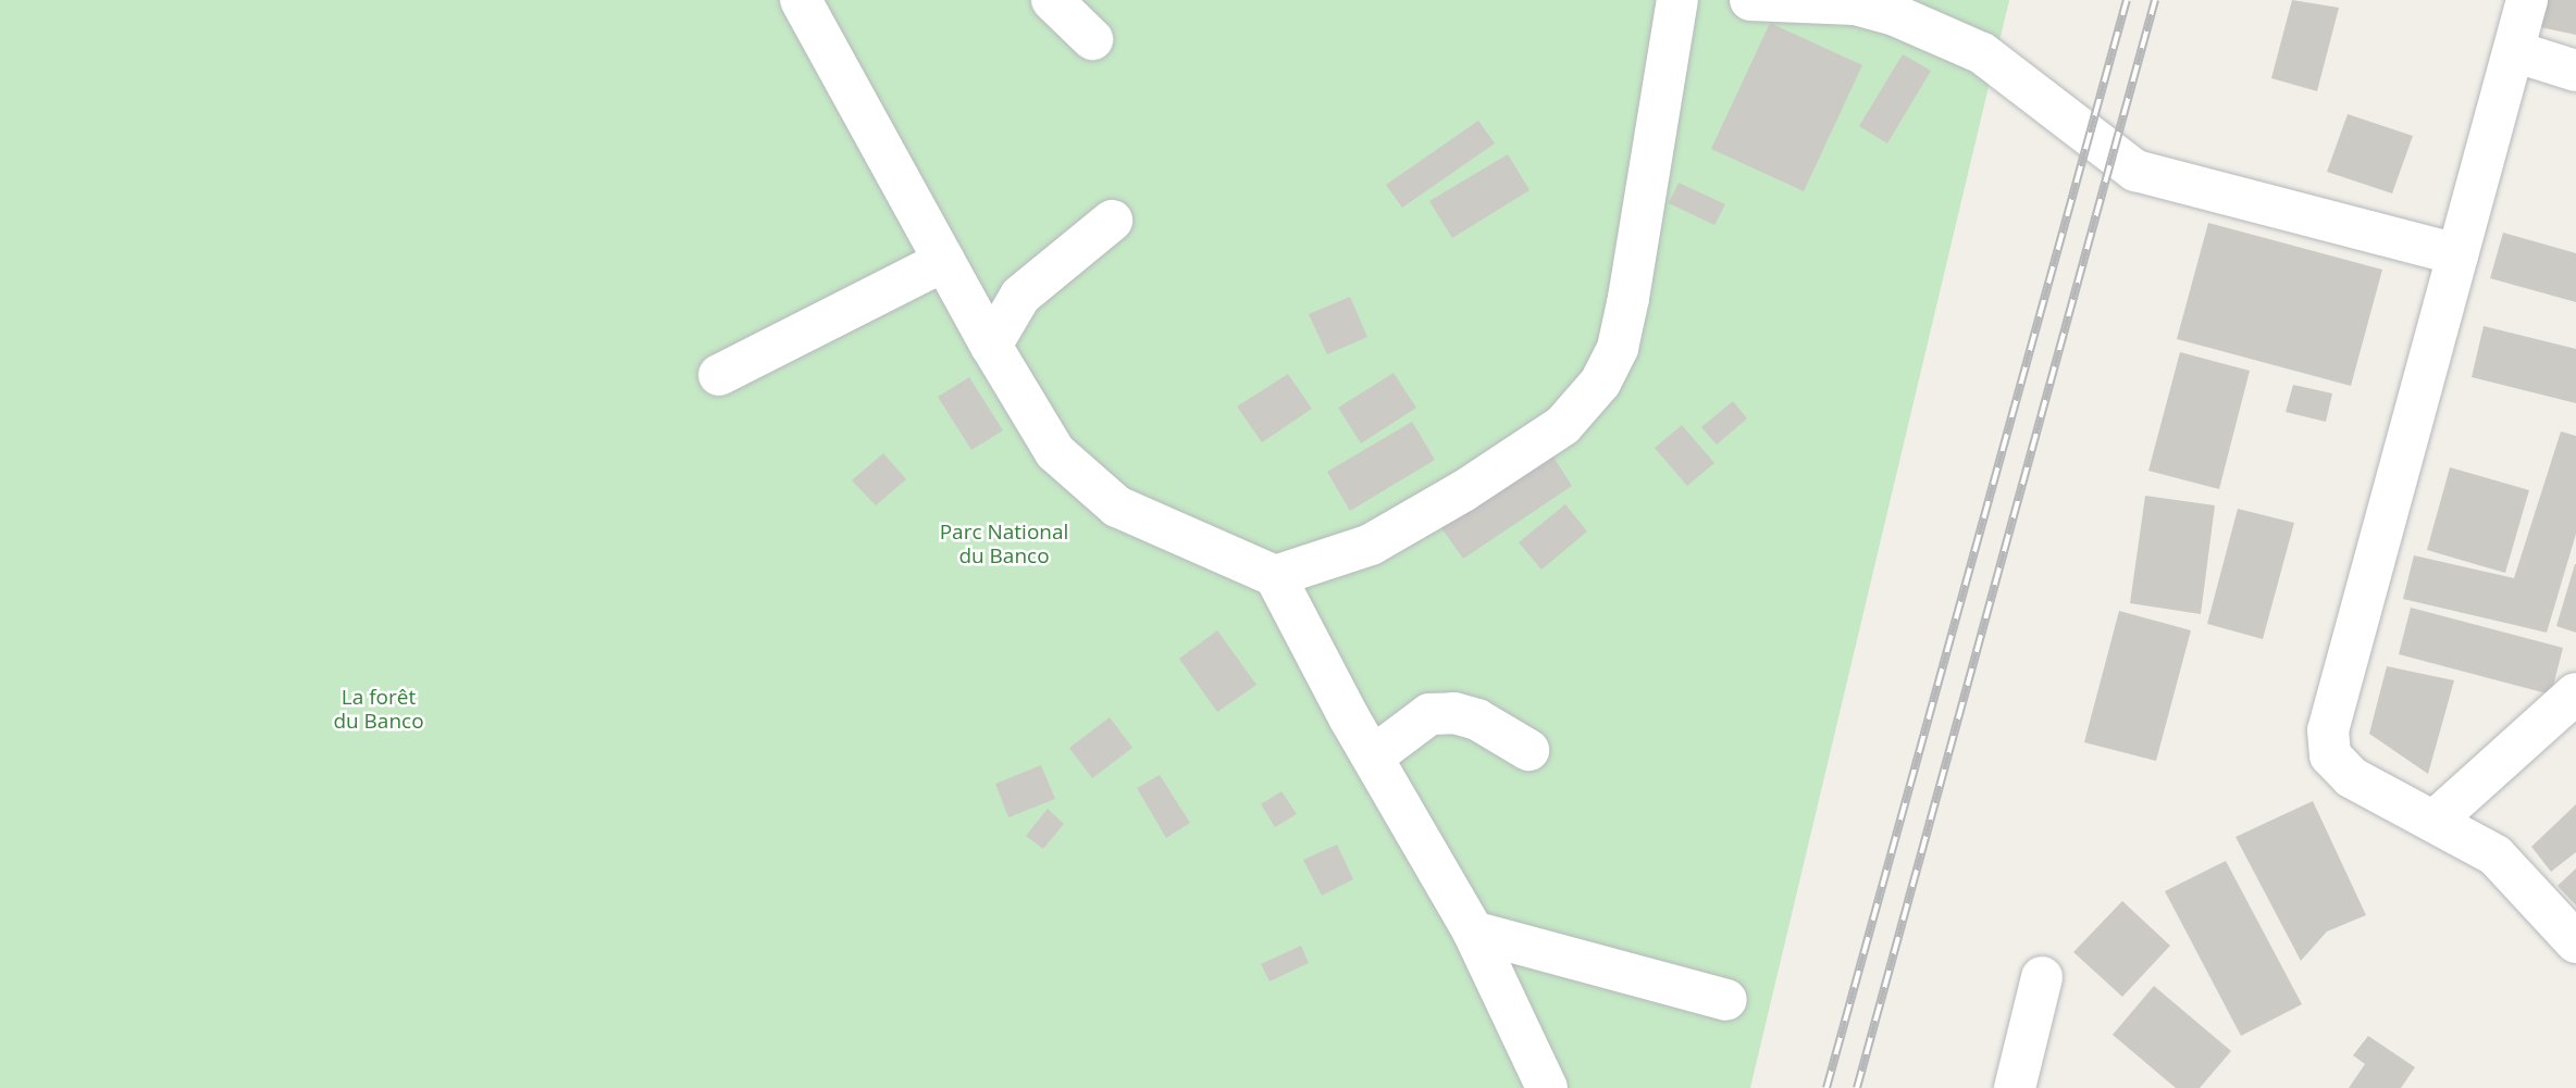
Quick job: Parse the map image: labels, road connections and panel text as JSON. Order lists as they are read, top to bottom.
{
  "parks": ["Parc National du Banco", "La forêt du Banco"]
}
